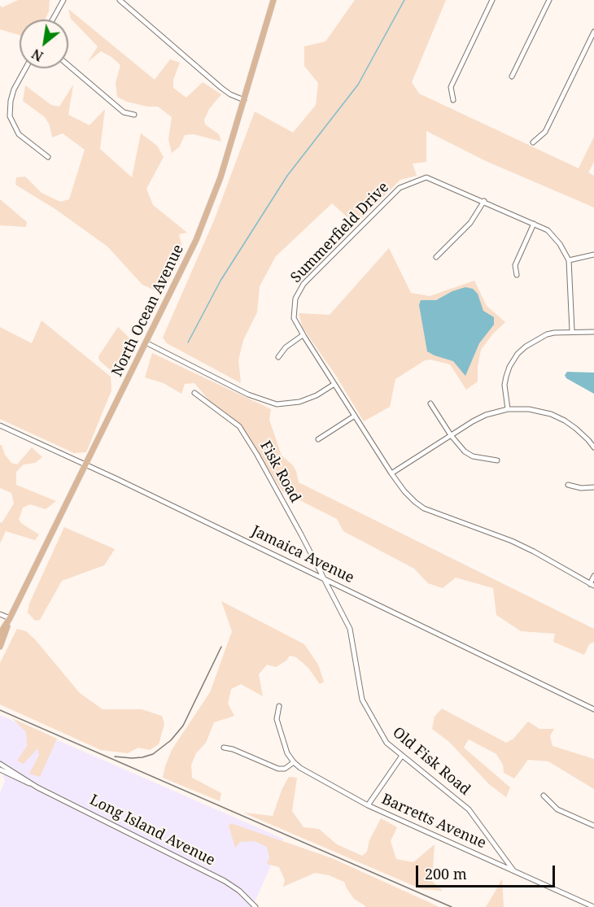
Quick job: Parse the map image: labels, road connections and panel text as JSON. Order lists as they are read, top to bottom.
{
  "streets": {
    "main road": ["North Ocean Avenue"],
    "street": [
      "Summerfield Drive",
      "Fisk Road",
      "Jamaica Avenue",
      "Old Fisk Road",
      "Barretts Avenue",
      "Long Island Avenue"
    ]
  },
  "crossings": [
    ["North Ocean Avenue", "Jamaica Avenue"],
    ["Fisk Road", "Jamaica Avenue"],
    ["Fisk Road", "Old Fisk Road"],
    ["Jamaica Avenue", "Old Fisk Road"],
    ["Old Fisk Road", "Barretts Avenue"]
  ],
  "scale_bar": "200 m",
  "north": "bottom left"
}
